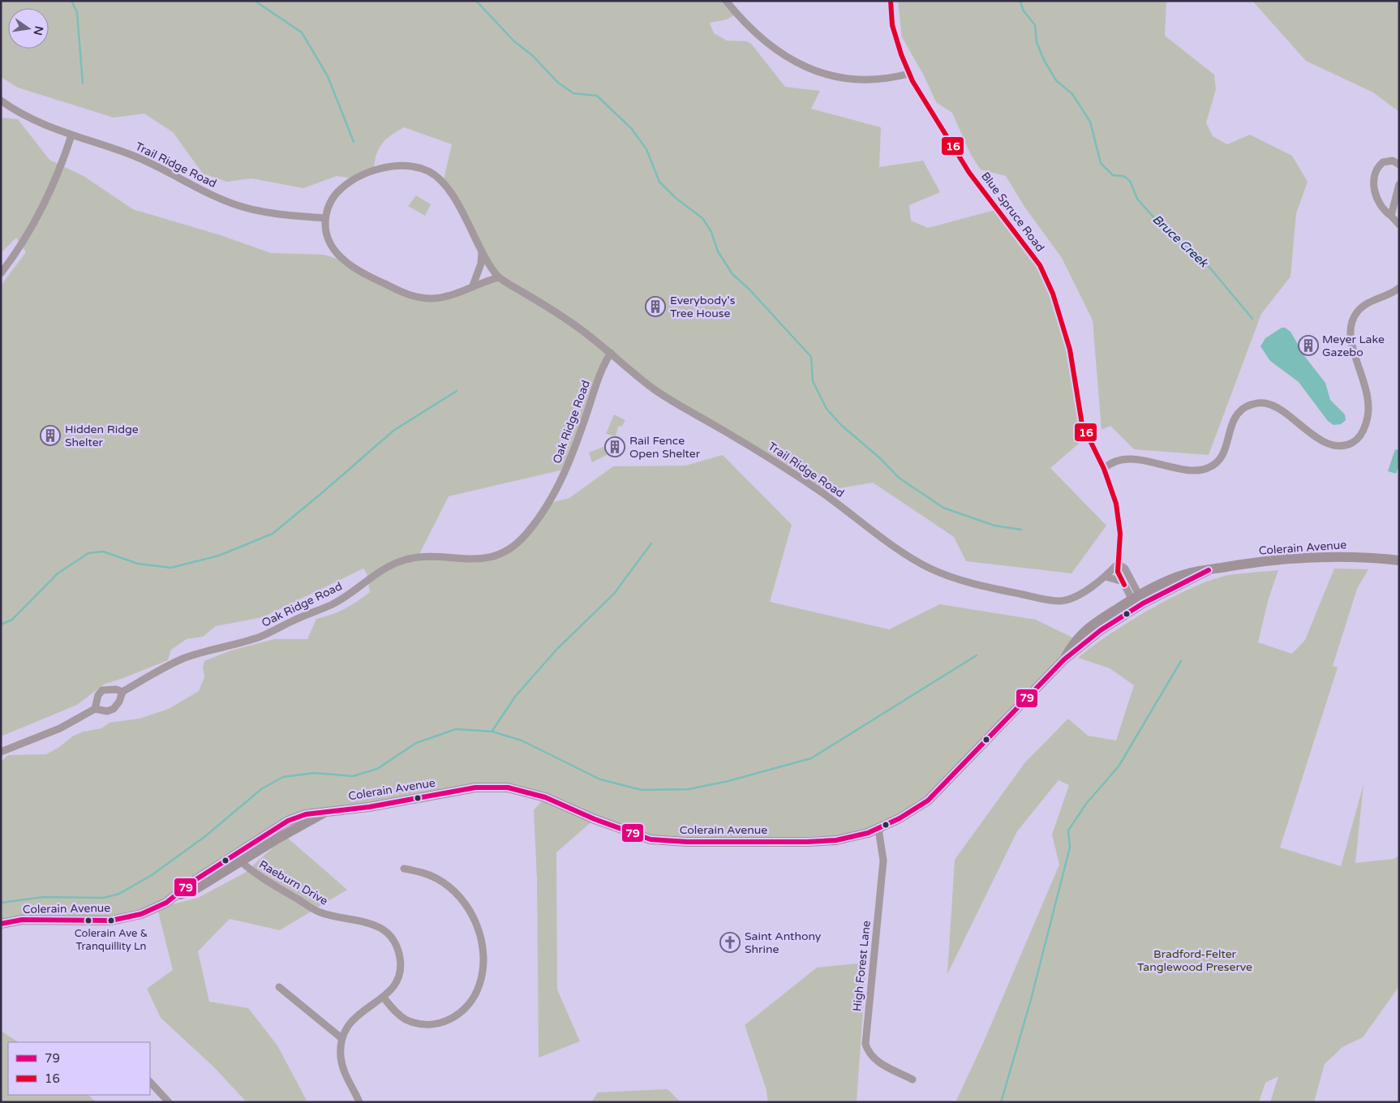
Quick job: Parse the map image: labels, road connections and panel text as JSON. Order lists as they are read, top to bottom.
{
  "streets": {
    "main road": ["Colerain Avenue"],
    "street": [
      "Trail Ridge Road",
      "Blue Spruce Road",
      "Oak Ridge Road",
      "Raeburn Drive",
      "High Forest Lane"
    ]
  },
  "crossings": [
    ["Trail Ridge Road", "Blue Spruce Road"],
    ["Trail Ridge Road", "Oak Ridge Road"],
    ["Blue Spruce Road", "Colerain Avenue"],
    ["Colerain Avenue", "Raeburn Drive"],
    ["Colerain Avenue", "High Forest Lane"]
  ],
  "water": ["Bruce Creek"],
  "parks": ["Bradford-Felter Tanglewood Preserve"],
  "places": {
    "building": [
      "Everybody's Tree House",
      "Meyer Lake Gazebo",
      "Hidden Ridge Shelter",
      "Rail Fence Open Shelter"
    ],
    "other": ["Colerain Ave & Tranquillity Ln"],
    "church": ["Saint Anthony Shrine"]
  },
  "lines": ["transit line 16", "transit line 79"],
  "legend": ["79", "16"],
  "north": "right"
}
